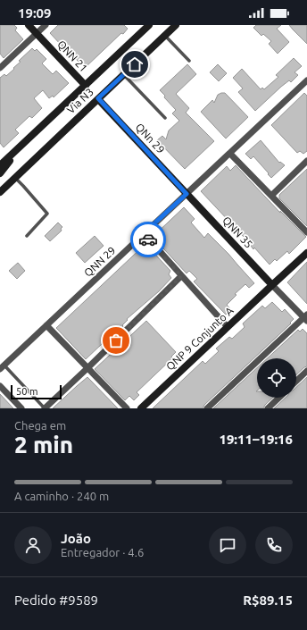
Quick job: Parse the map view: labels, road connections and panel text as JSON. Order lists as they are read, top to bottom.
{
  "streets": {
    "street": [
      "QNN 21",
      "Via N3",
      "QNn 29",
      "QNN 35",
      "QNN 29",
      "QNP 9 Conjunto A"
    ]
  },
  "crossings": [
    ["Via N3", "QNn 29"],
    ["QNn 29", "QNN 35"],
    ["QNn 29", "QNN 29"],
    ["QNN 35", "QNN 29"],
    ["QNN 35", "QNP 9 Conjunto A"]
  ],
  "scale_bar": "50 m",
  "page": {
    "status": "19:09",
    "scale": "50 m",
    "heading": ["2 min", "Chega em", "19:11–19:16"],
    "panel": [
      "João",
      "Entregador · 4.6",
      "Pedido #9589",
      "R$89.15"
    ],
    "bar": "A caminho · 240 m"
  }
}
